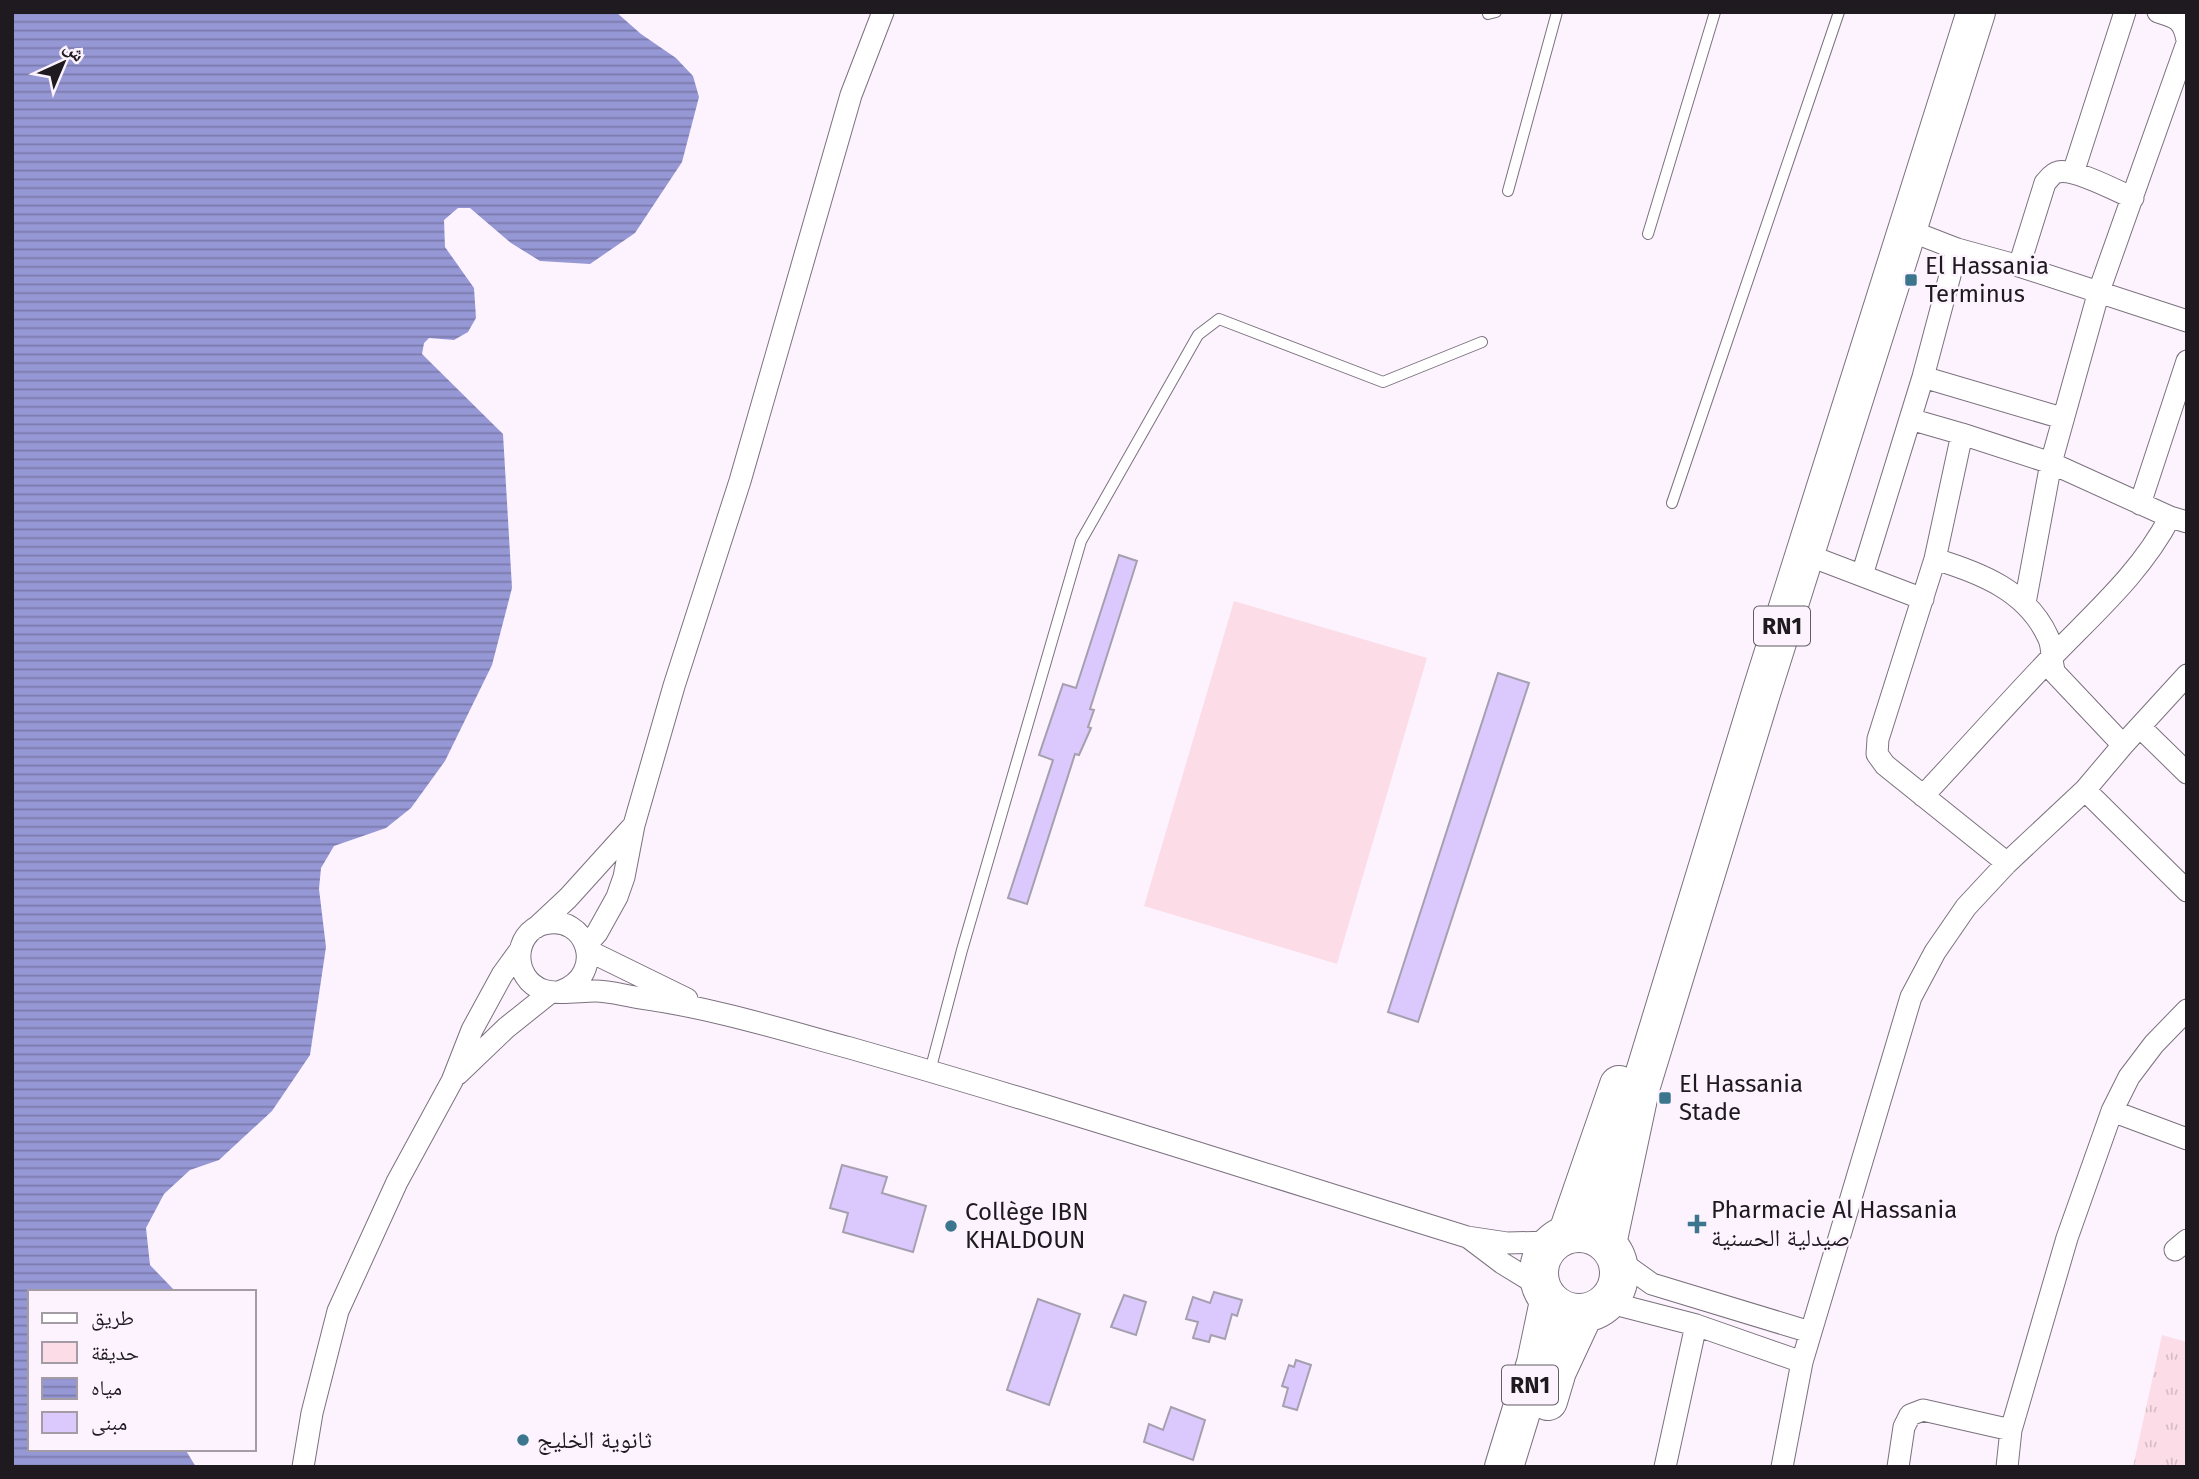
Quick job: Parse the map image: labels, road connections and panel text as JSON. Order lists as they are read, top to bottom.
{
  "streets": {
    "highway": ["RN1"]
  },
  "places": {
    "transit": ["El Hassania Terminus", "El Hassania Stade"],
    "health": ["Pharmacie Al Hassania صيدلية الحسنية"],
    "other": ["Collège IBN KHALDOUN", "ثانوية الخليج"]
  },
  "legend": [
    "طريق",
    "حديقة",
    "مياه",
    "مبنى"
  ],
  "north": "top right"
}
